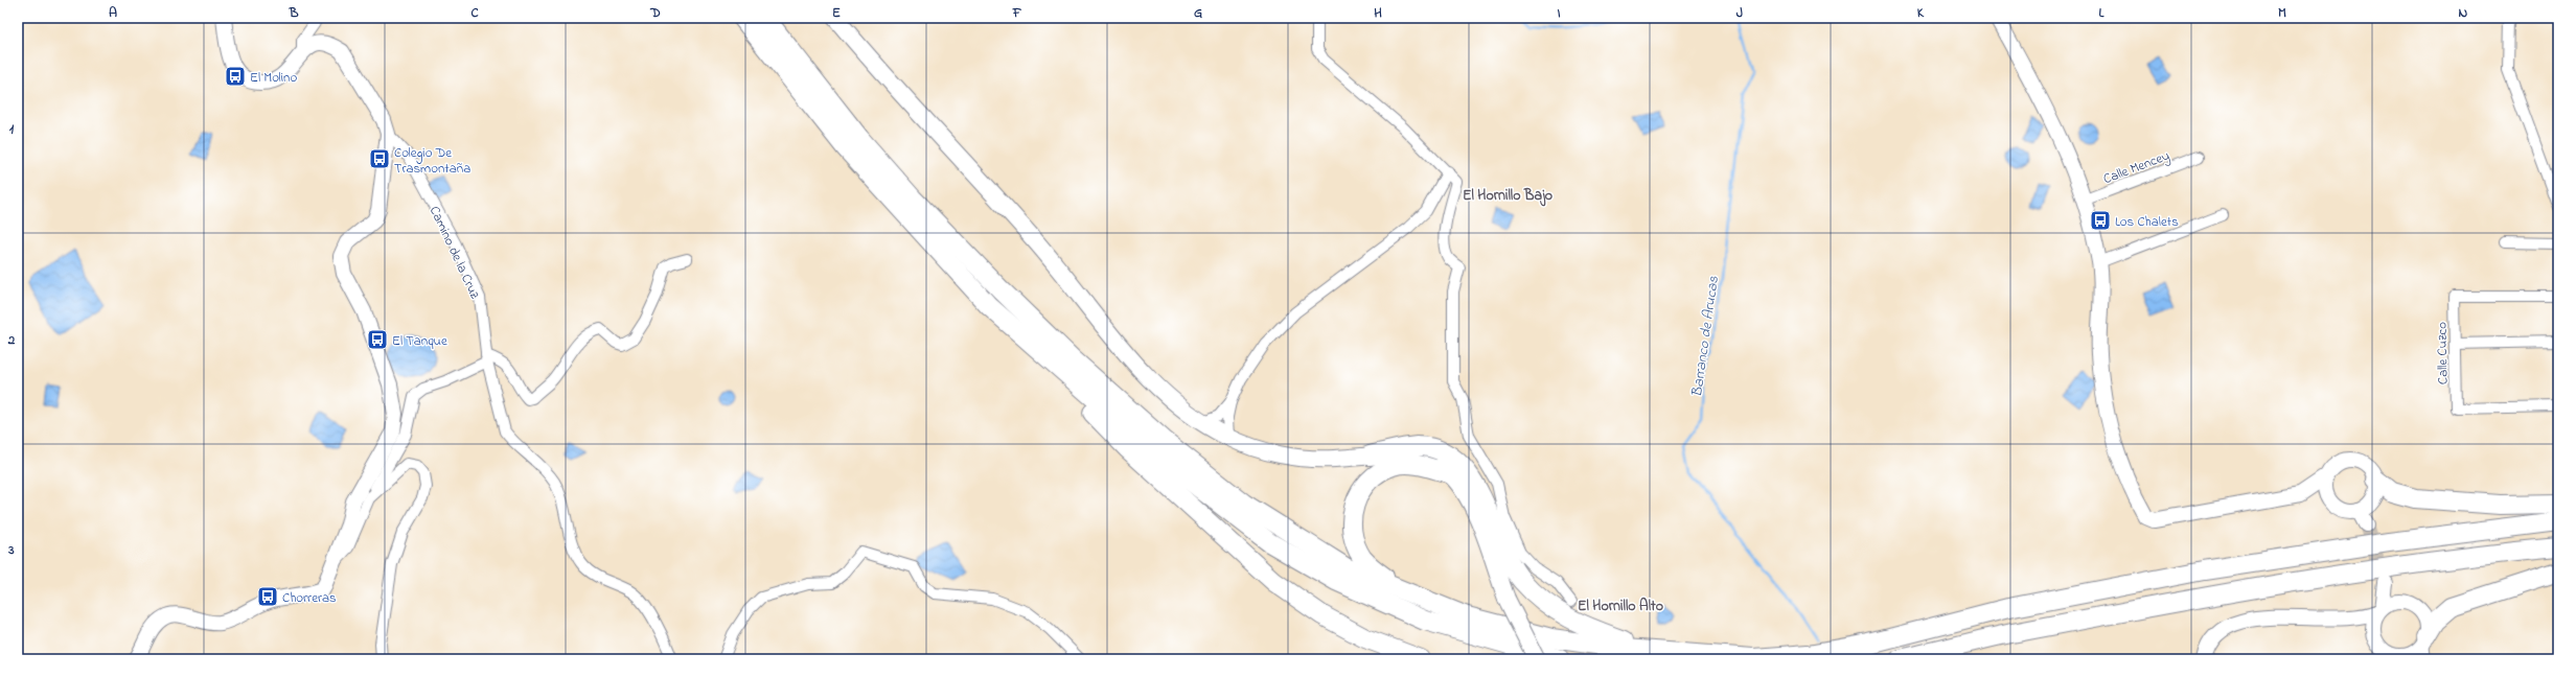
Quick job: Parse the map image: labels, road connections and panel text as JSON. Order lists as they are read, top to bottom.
{
  "streets": {
    "street": ["Calle Mencey", "Camino de la Cruz", "Calle Cuzco"]
  },
  "districts": ["El Hornillo Bajo", "El Hornillo Alto"],
  "water": ["Barranco de Arucas"],
  "places": {
    "bus stop": [
      "El Molino",
      "Colegio De Trasmontaña",
      "Los Chalets",
      "El Tanque",
      "Chorreras"
    ]
  },
  "grid": {
    "columns": [
      "A",
      "B",
      "C",
      "D",
      "E",
      "F",
      "G",
      "H",
      "I",
      "J",
      "K",
      "L",
      "M",
      "N"
    ],
    "rows": ["1", "2", "3"]
  }
}
